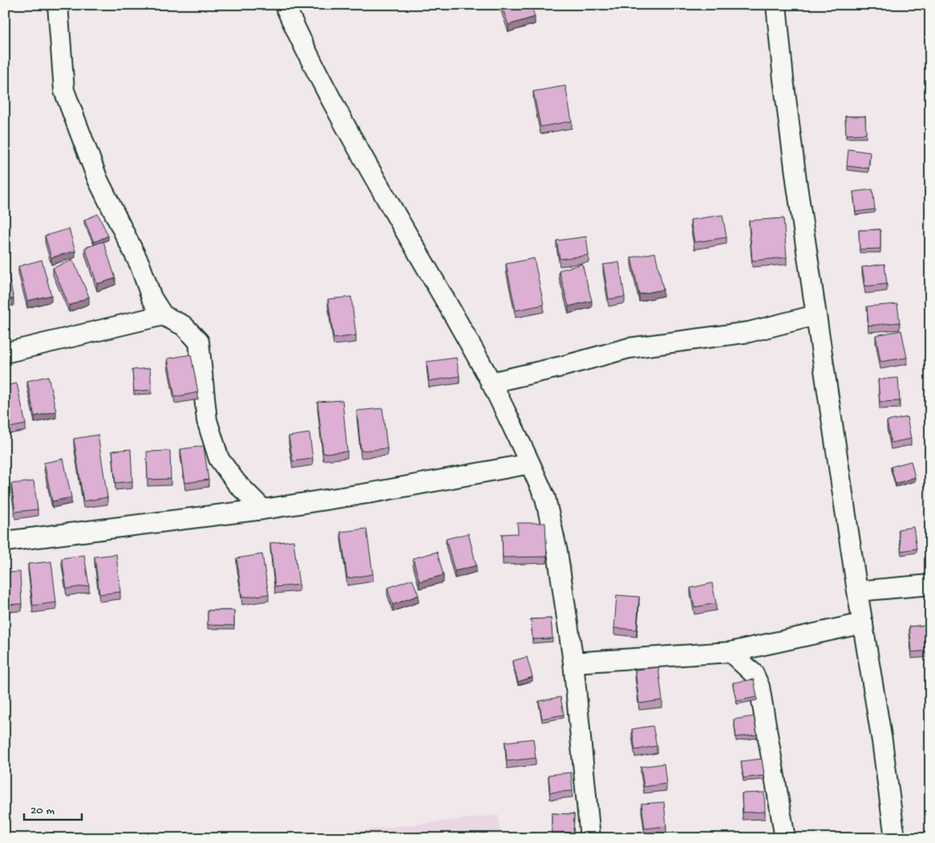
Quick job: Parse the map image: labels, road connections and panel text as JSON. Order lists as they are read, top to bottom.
{
  "scale_bar": "20 m"
}
